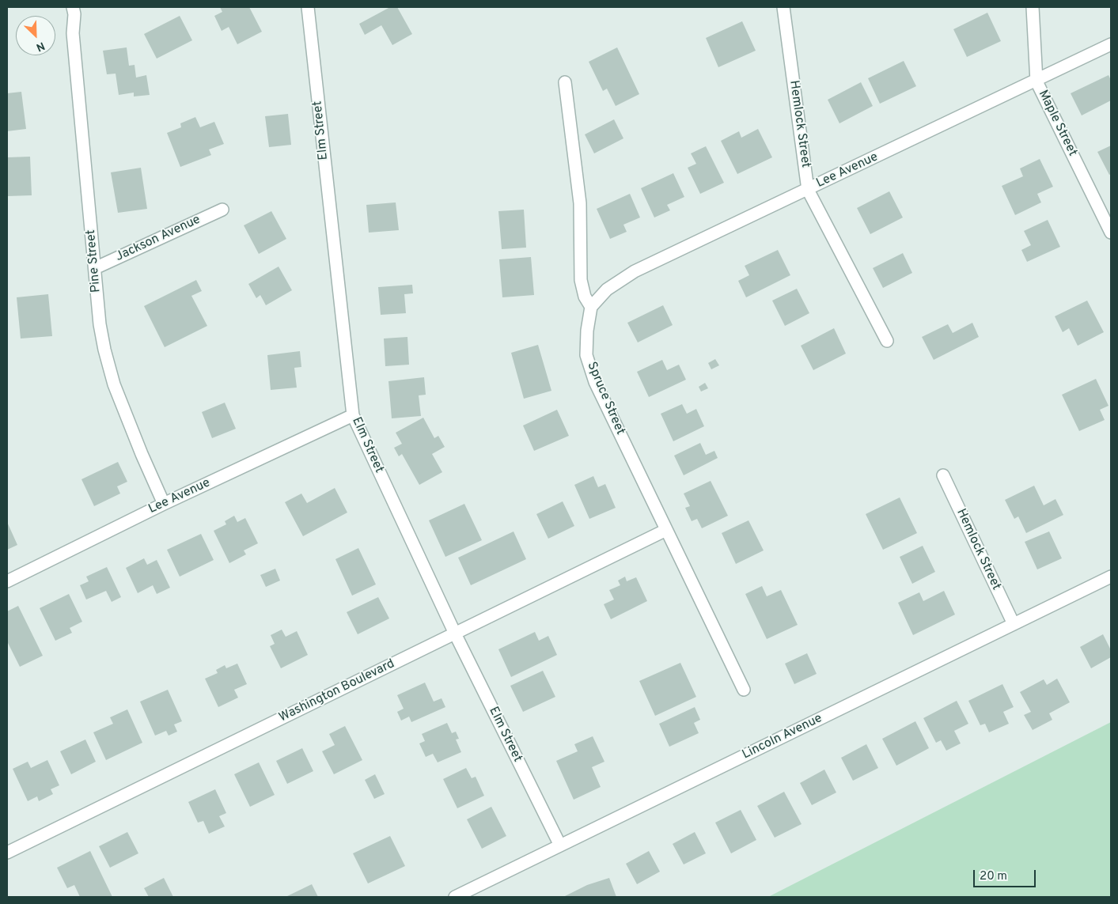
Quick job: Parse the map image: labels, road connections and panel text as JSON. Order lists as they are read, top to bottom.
{
  "streets": {
    "street": [
      "Maple Street",
      "Hemlock Street",
      "Elm Street",
      "Lee Avenue",
      "Jackson Avenue",
      "Pine Street",
      "Spruce Street",
      "Washington Boulevard",
      "Lincoln Avenue"
    ]
  },
  "crossings": [
    ["Maple Street", "Lee Avenue"],
    ["Hemlock Street", "Lee Avenue"],
    ["Hemlock Street", "Lincoln Avenue"],
    ["Elm Street", "Lee Avenue"],
    ["Elm Street", "Washington Boulevard"],
    ["Elm Street", "Lincoln Avenue"],
    ["Lee Avenue", "Pine Street"],
    ["Lee Avenue", "Spruce Street"],
    ["Jackson Avenue", "Pine Street"],
    ["Spruce Street", "Washington Boulevard"]
  ],
  "scale_bar": "20 m",
  "north": "bottom right"
}
